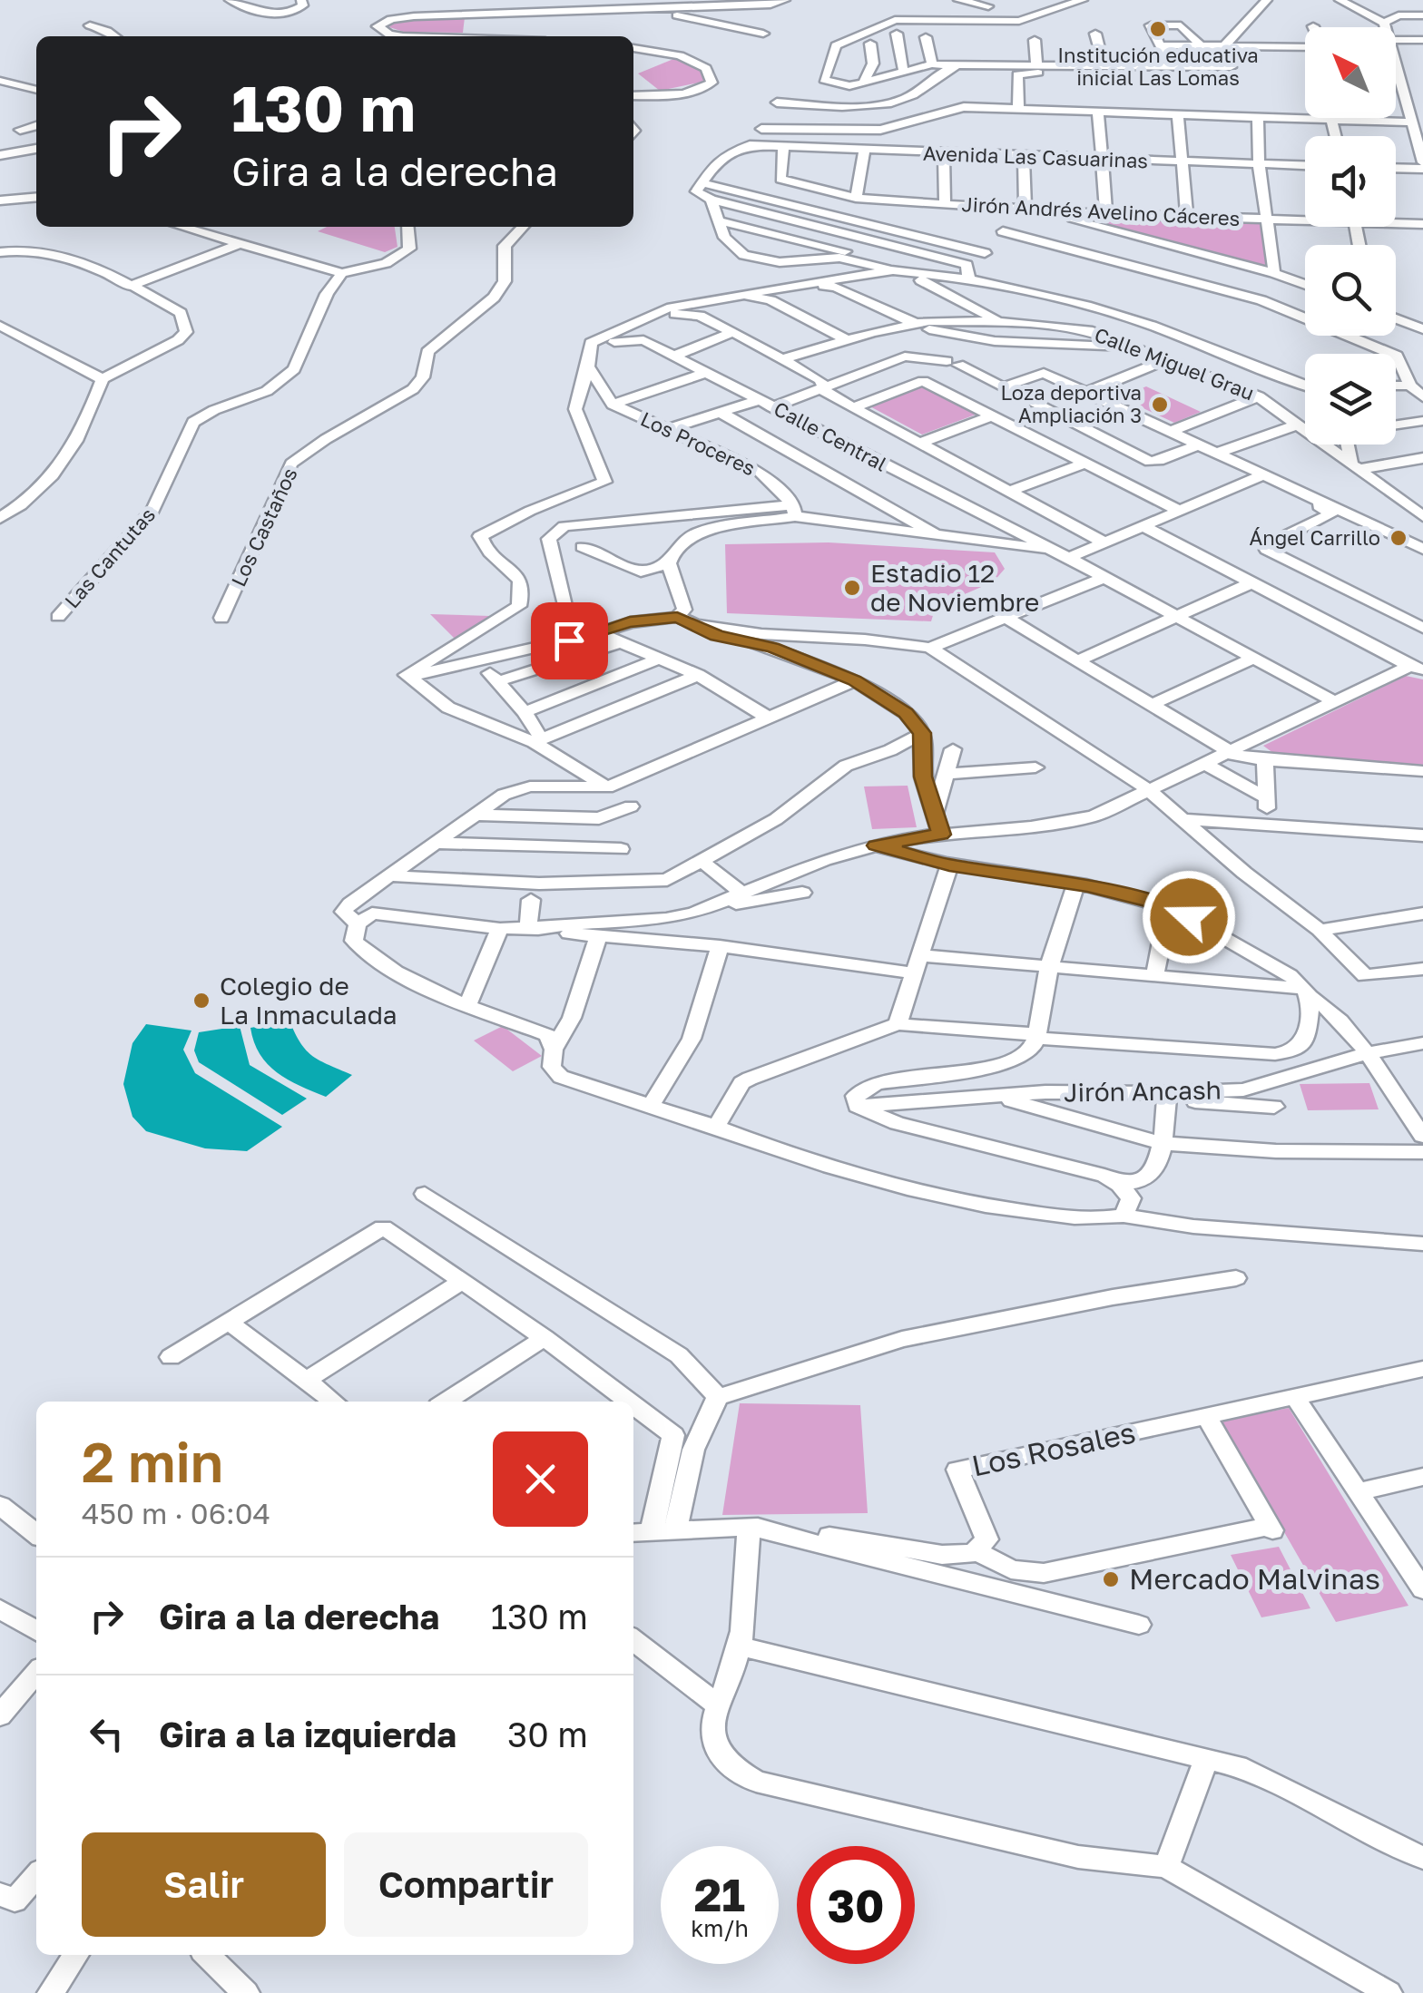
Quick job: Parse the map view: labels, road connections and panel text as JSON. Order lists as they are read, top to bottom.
{
  "streets": {
    "street": [
      "Avenida Las Casuarinas",
      "Jirón Andrés Avelino Cáceres",
      "Calle Miguel Grau",
      "Calle Central",
      "Los Proceres",
      "Los Castaños",
      "Las Cantutas",
      "Jirón Ancash",
      "Los Rosales"
    ]
  },
  "crossings": [
    ["Avenida Las Casuarinas", "Jirón Andrés Avelino Cáceres"],
    ["Calle Central", "Los Proceres"]
  ],
  "places": [
    "Institución educativa inicial Las Lomas",
    "Loza deportiva Ampliación 3",
    "Ángel Carrillo",
    "Estadio 12 de Noviembre",
    "Colegio de La Inmaculada",
    "Mercado Malvinas"
  ],
  "north": "top left",
  "page": {
    "turn": ["130 m", "Gira a la derecha"],
    "heading": ["2 min", "450 m · 06:04"],
    "list": [
      {
        "name": "Gira a la derecha",
        "value": "130 m"
      },
      {
        "name": "Gira a la izquierda",
        "value": "30 m"
      }
    ],
    "buttons": ["Salir", "Compartir"],
    "speed": "21 km/h",
    "limit": "30"
  }
}
